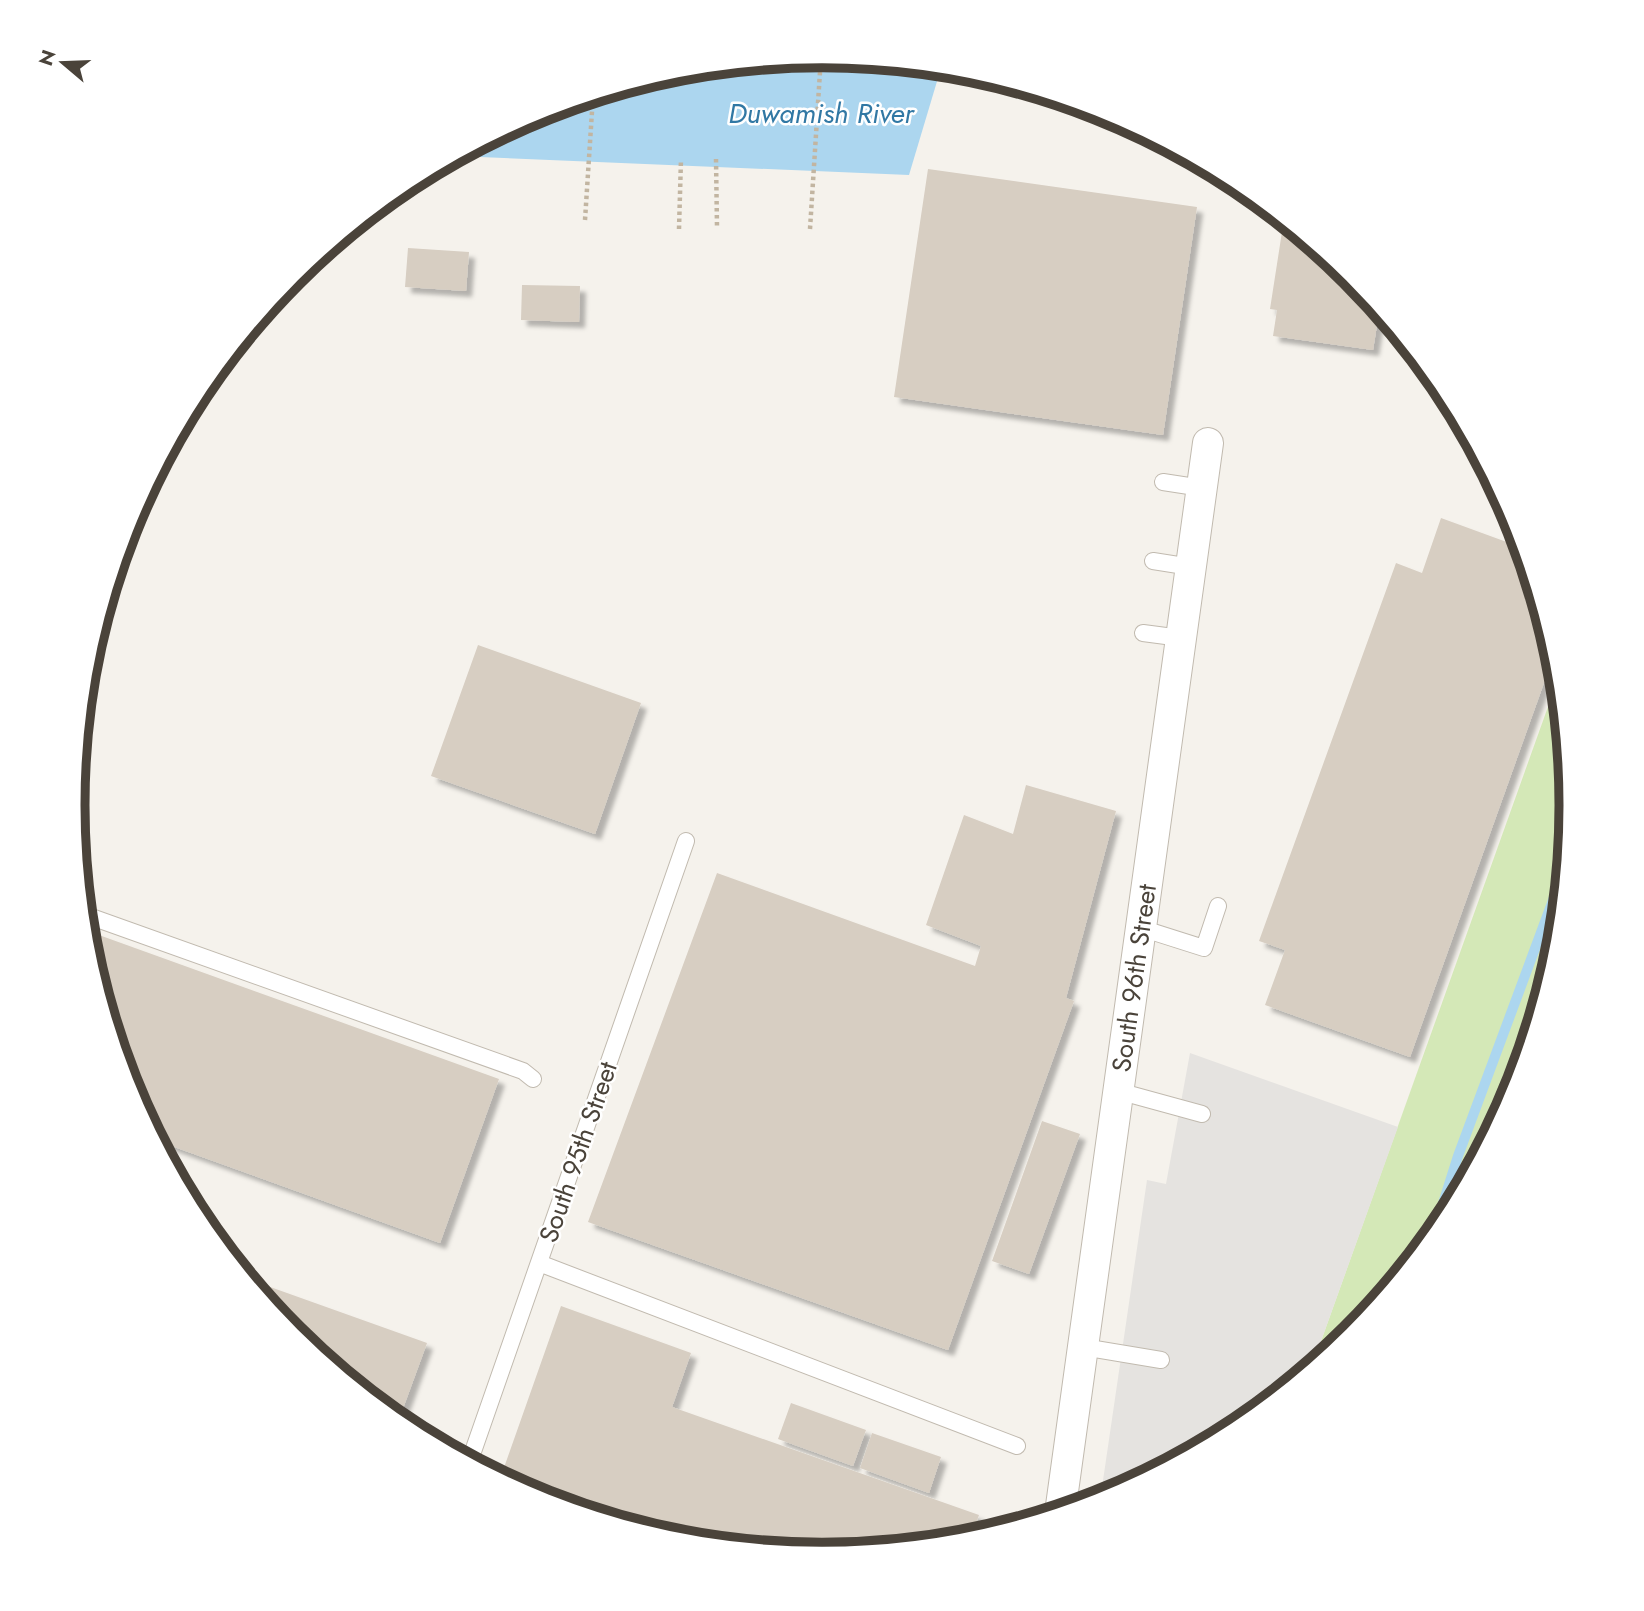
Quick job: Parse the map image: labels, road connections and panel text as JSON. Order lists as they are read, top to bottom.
{
  "streets": {
    "street": ["South 96th Street"],
    "lane": ["South 95th Street"]
  },
  "water": ["Duwamish River"],
  "north": "left"
}
